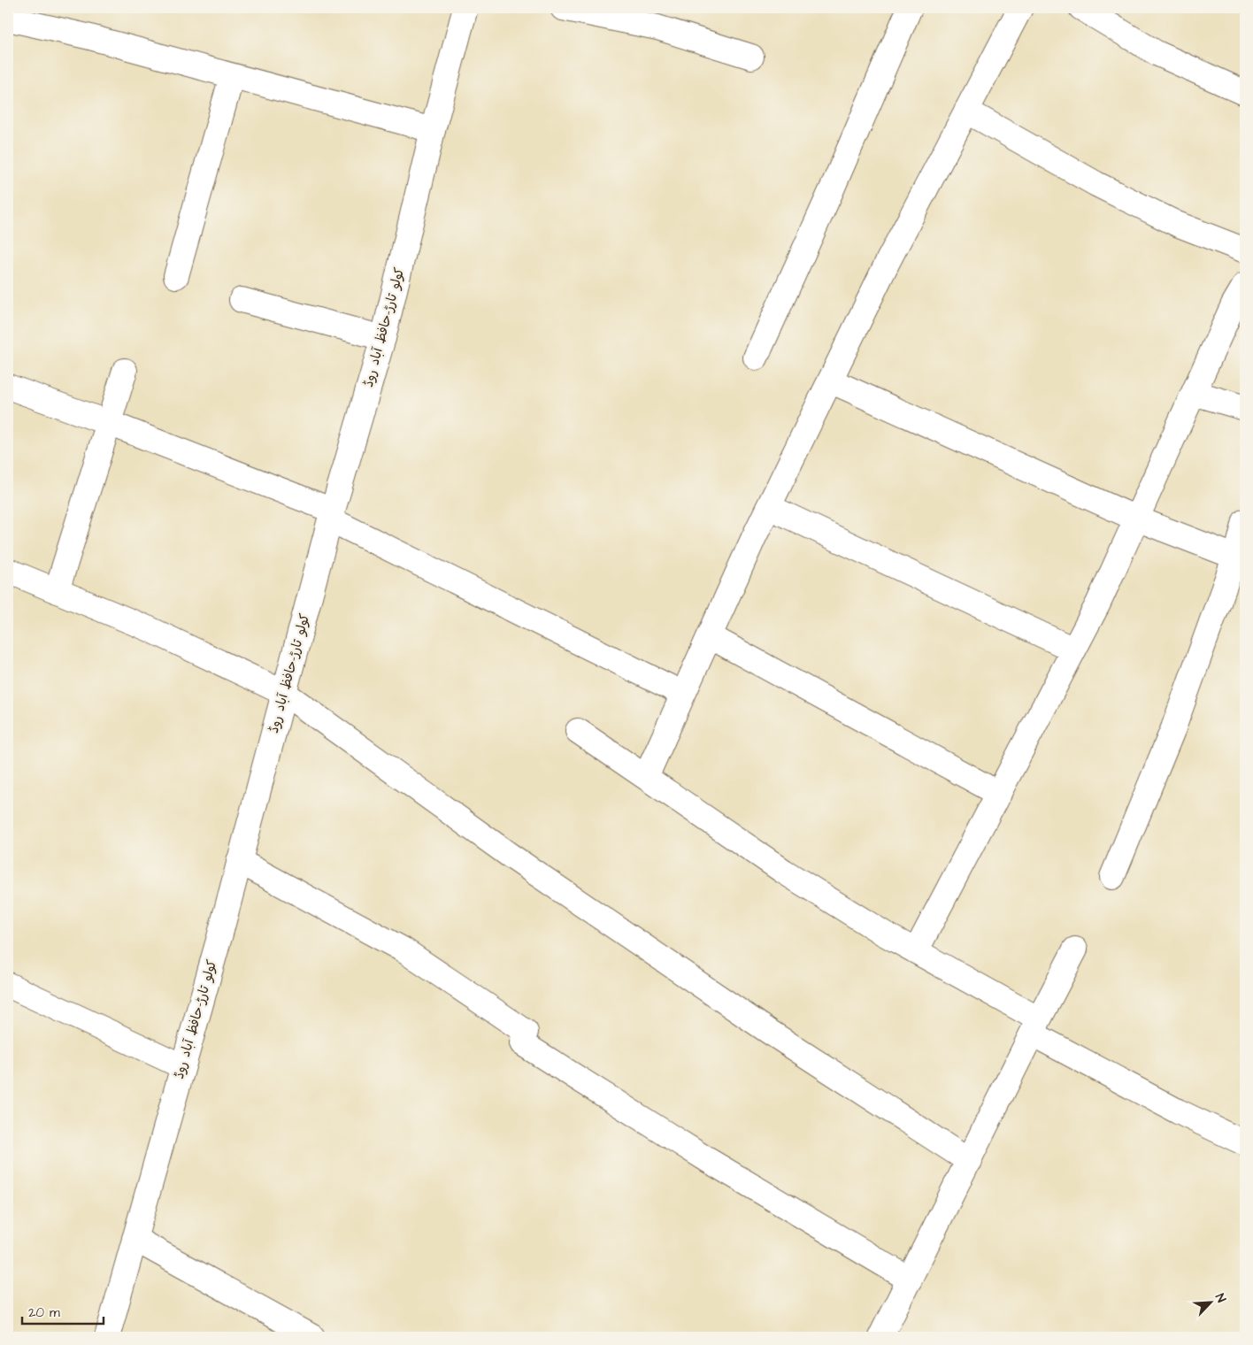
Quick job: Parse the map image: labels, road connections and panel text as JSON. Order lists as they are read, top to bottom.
{
  "streets": {
    "street": ["کولو تارڑ-حافظ آباد روڈ"]
  },
  "scale_bar": "20 m",
  "north": "top right"
}
